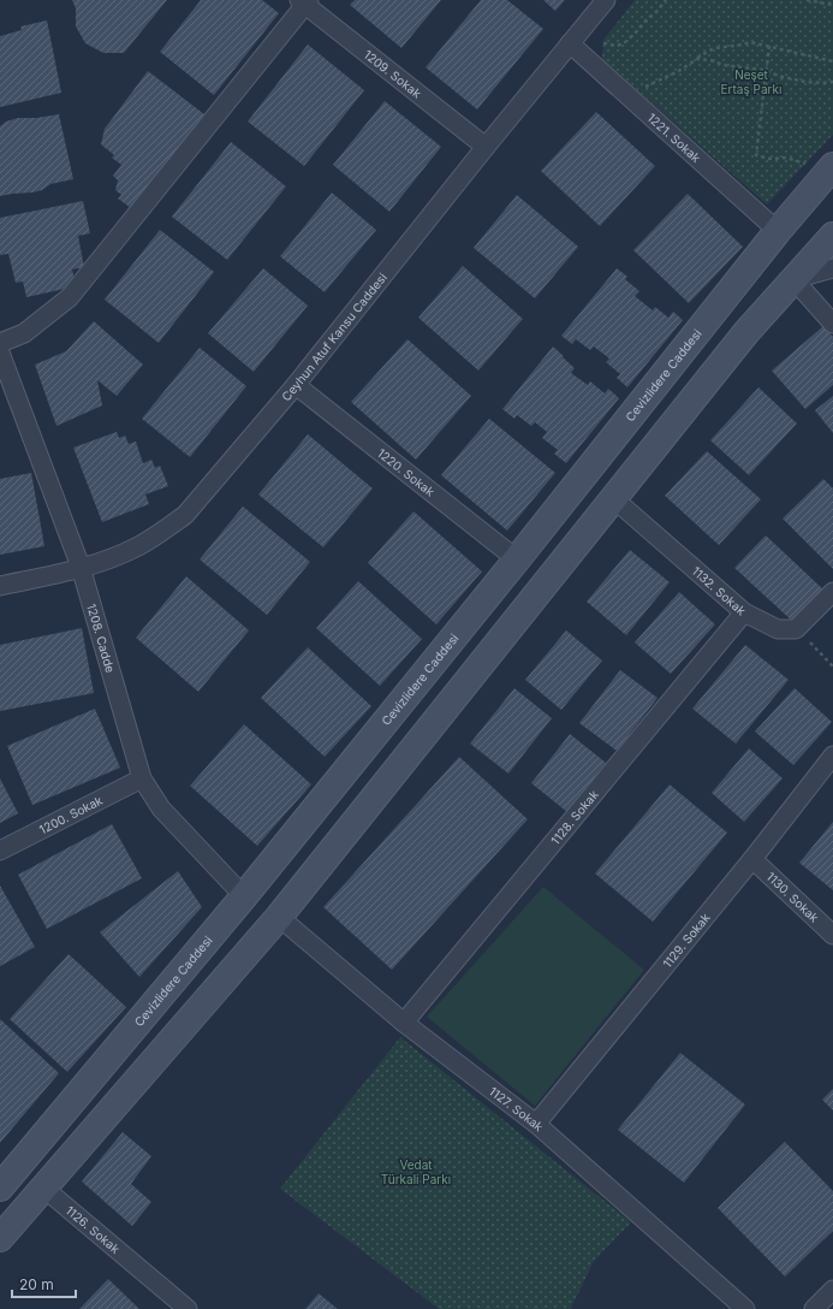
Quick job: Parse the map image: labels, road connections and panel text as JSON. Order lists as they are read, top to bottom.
{
  "streets": {
    "main road": ["Cevizlidere Caddesi"],
    "street": [
      "1209. Sokak",
      "1221. Sokak",
      "Ceyhun Atuf Kansu Caddesi",
      "1220. Sokak",
      "1132. Sokak",
      "1208. Cadde",
      "1200. Sokak",
      "1128. Sokak",
      "1130. Sokak",
      "1129. Sokak",
      "1127. Sokak",
      "1126. Sokak"
    ]
  },
  "crossings": [
    ["1209. Sokak", "Ceyhun Atuf Kansu Caddesi"],
    ["1221. Sokak", "Ceyhun Atuf Kansu Caddesi"],
    ["1221. Sokak", "Cevizlidere Caddesi"],
    ["Ceyhun Atuf Kansu Caddesi", "1220. Sokak"],
    ["Ceyhun Atuf Kansu Caddesi", "1208. Cadde"],
    ["Cevizlidere Caddesi", "1220. Sokak"],
    ["Cevizlidere Caddesi", "1208. Cadde"],
    ["1132. Sokak", "1128. Sokak"],
    ["1208. Cadde", "1200. Sokak"],
    ["1128. Sokak", "1127. Sokak"],
    ["1130. Sokak", "1129. Sokak"],
    ["1129. Sokak", "1127. Sokak"]
  ],
  "parks": ["Neşet Ertaş Parkı", "Vedat Türkali Parkı"],
  "scale_bar": "20 m"
}
